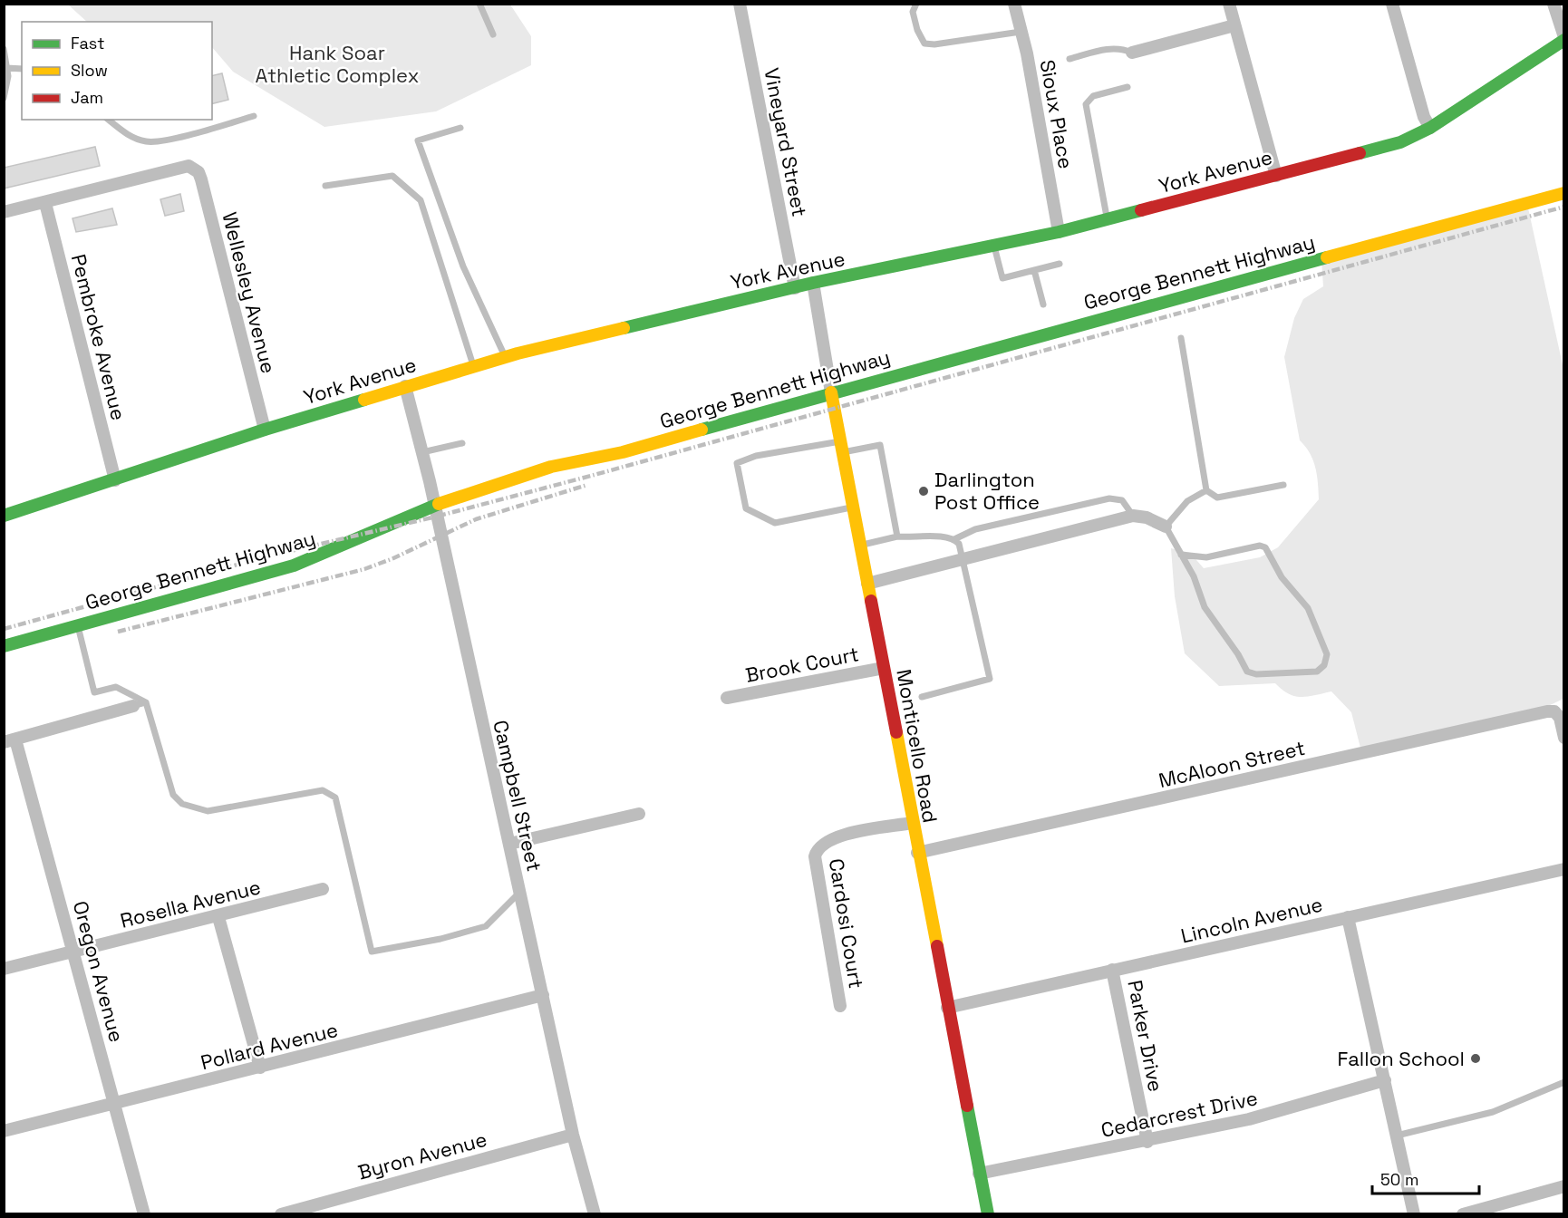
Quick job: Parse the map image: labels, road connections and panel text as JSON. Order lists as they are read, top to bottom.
{
  "streets": {
    "street": [
      "Sioux Place",
      "Vineyard Street",
      "York Avenue",
      "George Bennett Highway",
      "Wellesley Avenue",
      "Pembroke Avenue",
      "Brook Court",
      "Monticello Road",
      "McAloon Street",
      "Campbell Street",
      "Rosella Avenue",
      "Lincoln Avenue",
      "Cardosi Court",
      "Oregon Avenue",
      "Parker Drive",
      "Pollard Avenue",
      "Cedarcrest Drive",
      "Byron Avenue"
    ]
  },
  "crossings": [
    ["Sioux Place", "York Avenue"],
    ["Vineyard Street", "York Avenue"],
    ["York Avenue", "Wellesley Avenue"],
    ["York Avenue", "Pembroke Avenue"],
    ["York Avenue", "Monticello Road"],
    ["York Avenue", "Campbell Street"],
    ["George Bennett Highway", "Monticello Road"],
    ["George Bennett Highway", "Campbell Street"],
    ["Wellesley Avenue", "Pembroke Avenue"],
    ["Brook Court", "Monticello Road"],
    ["Monticello Road", "McAloon Street"],
    ["Monticello Road", "Lincoln Avenue"],
    ["Monticello Road", "Cardosi Court"],
    ["Monticello Road", "Cedarcrest Drive"],
    ["Campbell Street", "Pollard Avenue"],
    ["Campbell Street", "Byron Avenue"],
    ["Rosella Avenue", "Oregon Avenue"],
    ["Lincoln Avenue", "Parker Drive"],
    ["Oregon Avenue", "Pollard Avenue"],
    ["Parker Drive", "Cedarcrest Drive"]
  ],
  "parks": ["Hank Soar Athletic Complex"],
  "places": ["Darlington Post Office", "Fallon School"],
  "legend": ["Fast", "Slow", "Jam"],
  "scale_bar": "50 m"
}
